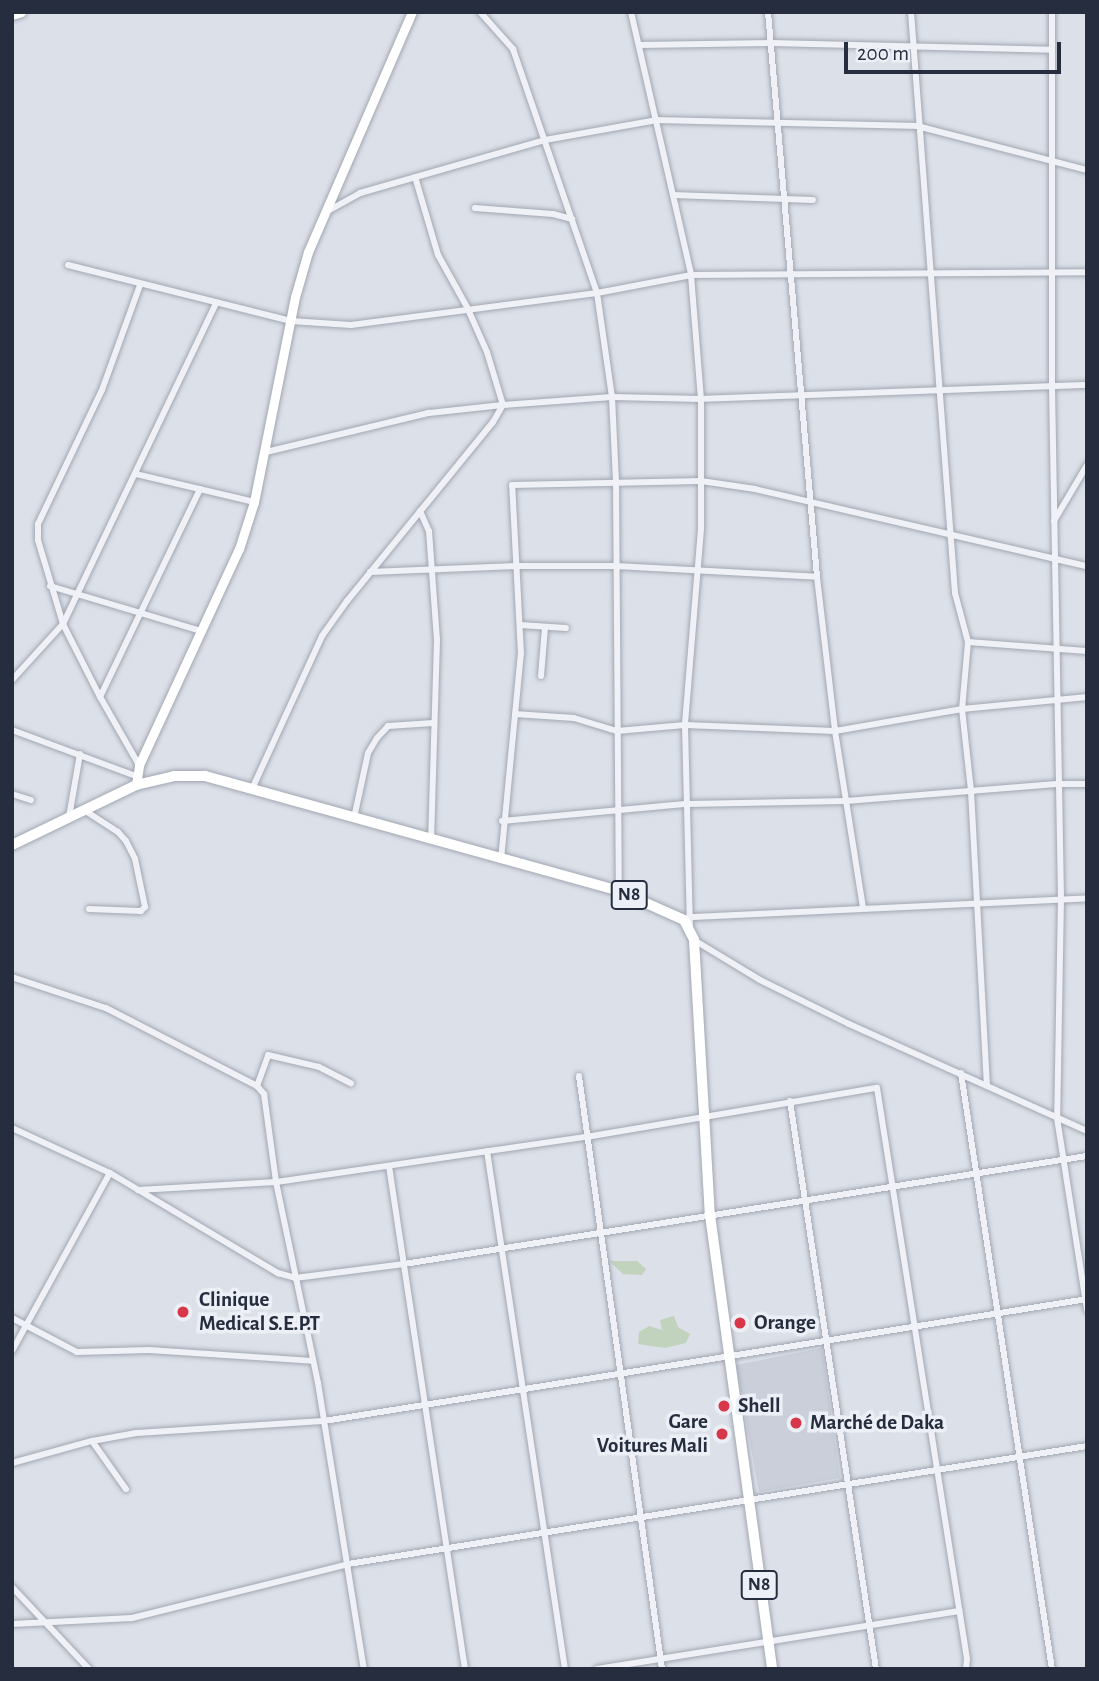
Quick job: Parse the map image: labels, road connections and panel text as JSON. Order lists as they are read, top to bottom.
{
  "streets": {
    "main road": ["N8"]
  },
  "places": [
    "Clinique Medical S.E.P.T",
    "Orange",
    "Shell",
    "Marché de Daka",
    "Gare Voitures Mali"
  ],
  "scale_bar": "200 m"
}
